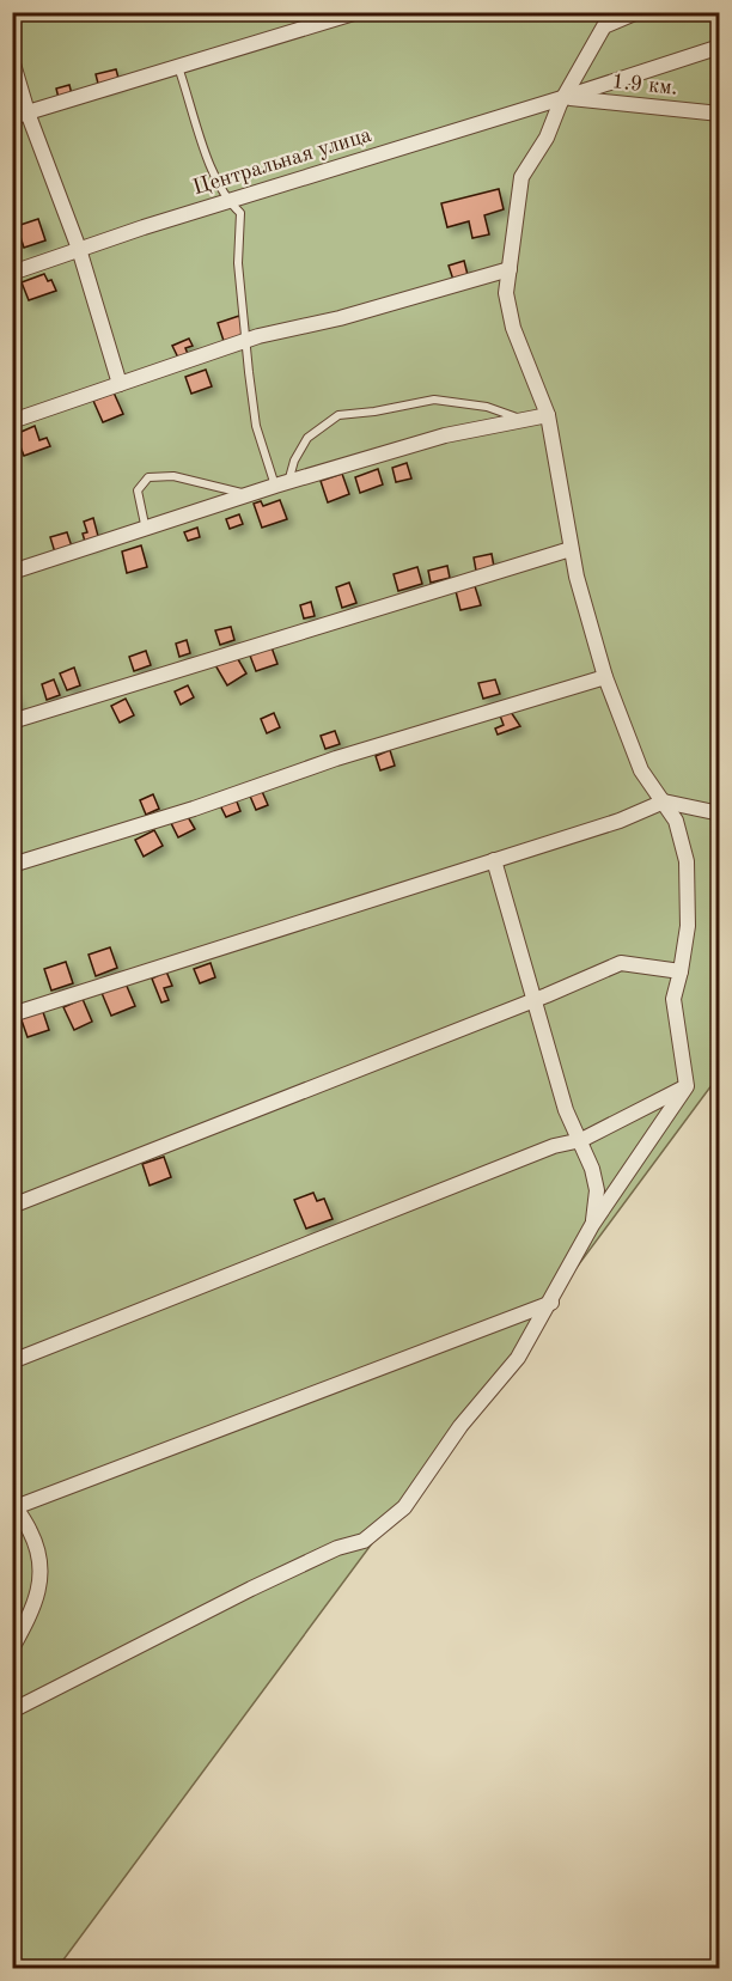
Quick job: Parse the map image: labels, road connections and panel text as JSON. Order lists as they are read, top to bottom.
{
  "streets": {
    "street": ["1.9 км.", "Центральная улица"]
  },
  "crossings": [
    ["1.9 км.", "Центральная улица"]
  ]
}
